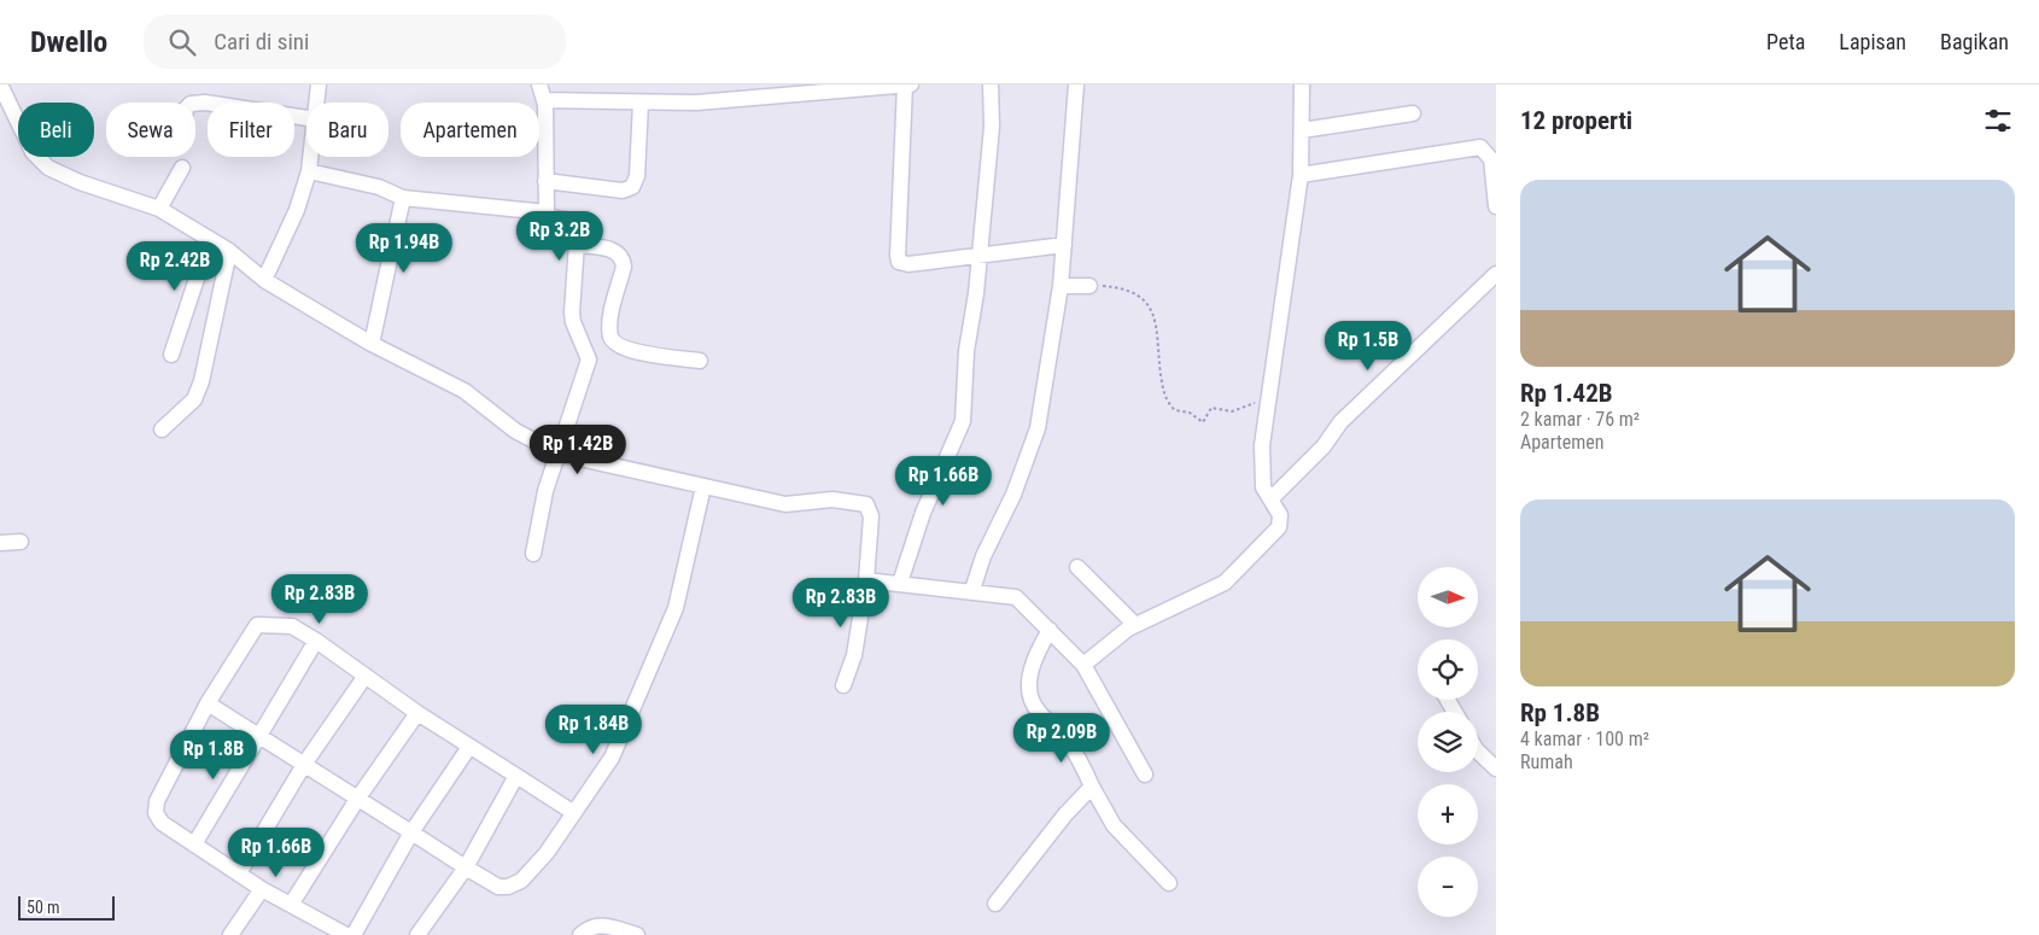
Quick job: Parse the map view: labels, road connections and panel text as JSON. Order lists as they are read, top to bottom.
{
  "scale_bar": "50 m",
  "north": "right",
  "page": {
    "header": "Dwello",
    "search": "Cari di sini",
    "nav": ["Peta", "Lapisan", "Bagikan"],
    "heading": "12 properti",
    "chip": [
      "Beli",
      "Sewa",
      "Filter",
      "Baru",
      "Apartemen"
    ],
    "list": [
      {
        "name": "Rp 1.42B",
        "note": "2 kamar · 76 m² · Apartemen"
      },
      {
        "name": "Rp 1.8B",
        "note": "4 kamar · 100 m² · Rumah"
      }
    ],
    "price": [
      "Rp 3.2B",
      "Rp 1.94B",
      "Rp 2.42B",
      "Rp 1.5B",
      "Rp 1.42B",
      "Rp 1.66B",
      "Rp 2.83B",
      "Rp 2.83B",
      "Rp 1.84B",
      "Rp 2.09B",
      "Rp 1.8B",
      "Rp 1.66B"
    ],
    "map_buttons": ["+", "−"],
    "scale": "50 m"
  }
}
